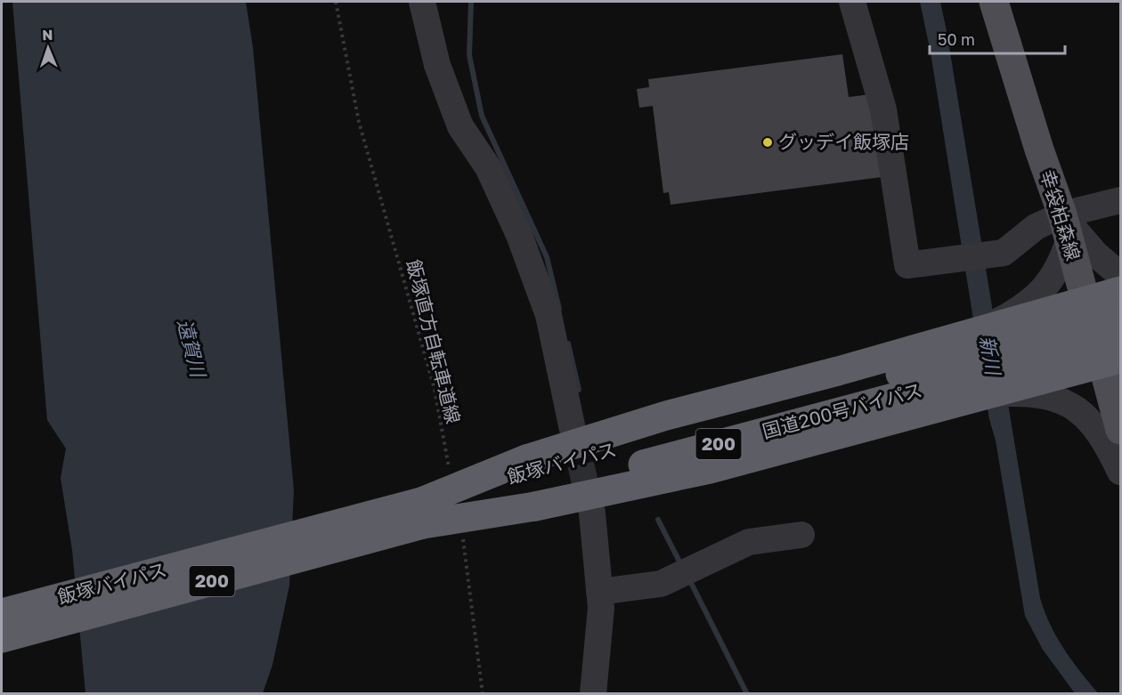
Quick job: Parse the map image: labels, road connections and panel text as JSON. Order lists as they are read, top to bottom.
{
  "streets": {
    "highway": ["国道200号バイパス", "200", "飯塚バイパス"],
    "main road": ["幸袋柏森線"],
    "path": ["飯塚直方自転車道線"]
  },
  "crossings": [
    ["国道200号バイパス", "200"]
  ],
  "water": ["遠賀川", "新川"],
  "places": ["グッデイ飯塚店"],
  "scale_bar": "50 m",
  "north": "top"
}
